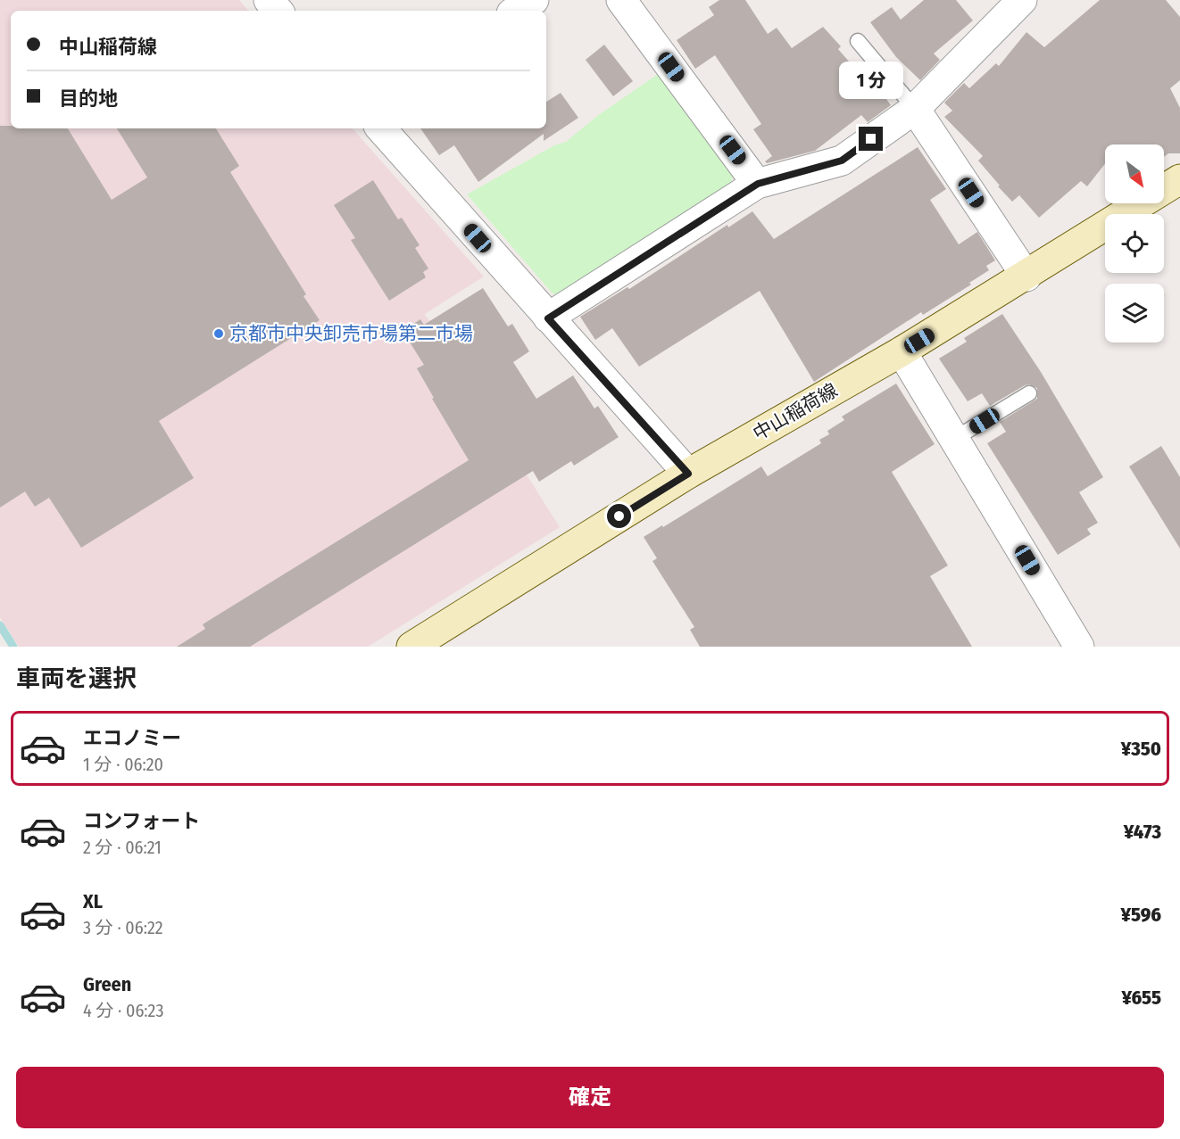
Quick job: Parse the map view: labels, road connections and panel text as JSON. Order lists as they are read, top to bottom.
{
  "streets": {
    "main road": ["中山稲荷線"]
  },
  "places": ["京都市中央卸売市場第二市場"],
  "north": "bottom right",
  "page": {
    "banner": ["中山稲荷線", "目的地"],
    "bubble": "1 分",
    "heading": "車両を選択",
    "list": [
      {
        "name": "エコノミー",
        "note": "1 分 · 06:20",
        "value": "¥350"
      },
      {
        "name": "コンフォート",
        "note": "2 分 · 06:21",
        "value": "¥473"
      },
      {
        "name": "XL",
        "note": "3 分 · 06:22",
        "value": "¥596"
      },
      {
        "name": "Green",
        "note": "4 分 · 06:23",
        "value": "¥655"
      }
    ],
    "buttons": "確定"
  }
}
